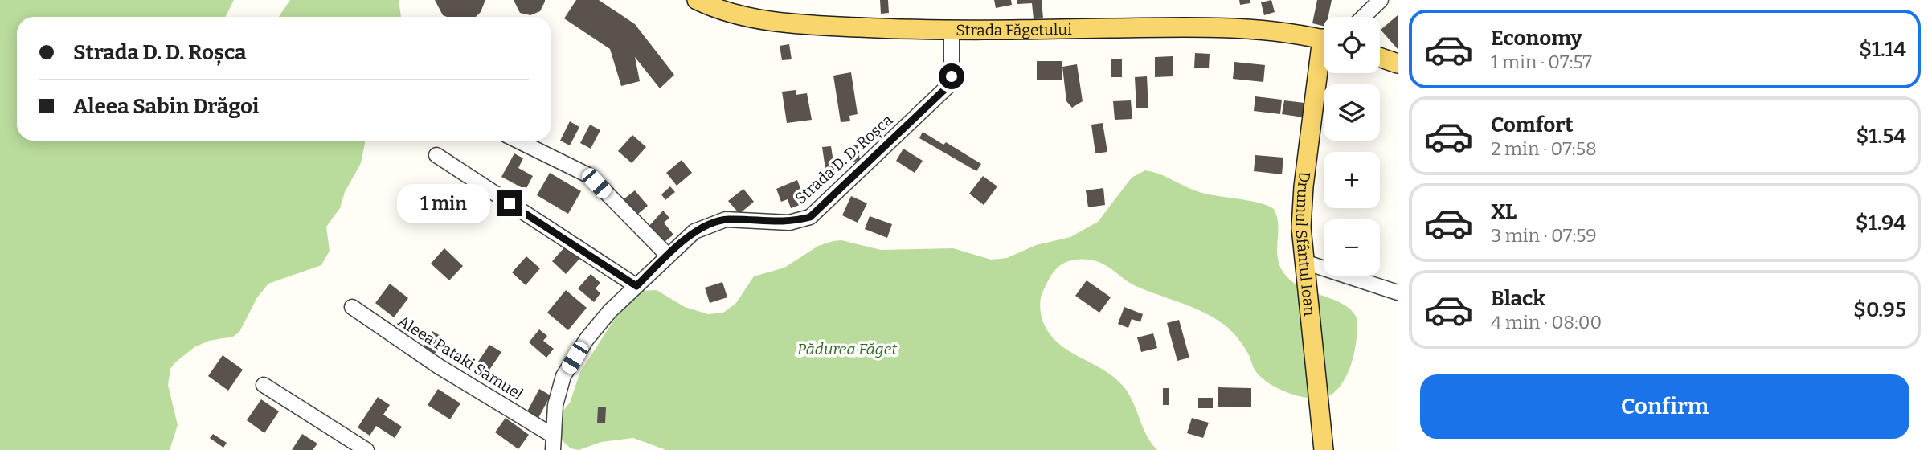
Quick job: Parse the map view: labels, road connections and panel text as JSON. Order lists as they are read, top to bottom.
{
  "streets": {
    "main road": ["Strada Făgetului", "Drumul Sfântul Ioan"],
    "street": ["Strada D. D. Roșca", "Aleea Pataki Samuel"]
  },
  "crossings": [
    ["Strada Făgetului", "Strada D. D. Roșca"],
    ["Strada D. D. Roșca", "Aleea Pataki Samuel"]
  ],
  "parks": ["Pădurea Făget"],
  "page": {
    "list": [
      {
        "name": "Economy",
        "note": "1 min · 07:57",
        "value": "$1.14"
      },
      {
        "name": "Comfort",
        "note": "2 min · 07:58",
        "value": "$1.54"
      },
      {
        "name": "XL",
        "note": "3 min · 07:59",
        "value": "$1.94"
      },
      {
        "name": "Black",
        "note": "4 min · 08:00",
        "value": "$0.95"
      }
    ],
    "map_buttons": ["+", "−"],
    "banner": ["Strada D. D. Roșca", "Aleea Sabin Drăgoi"],
    "bubble": "1 min",
    "buttons": "Confirm"
  }
}
